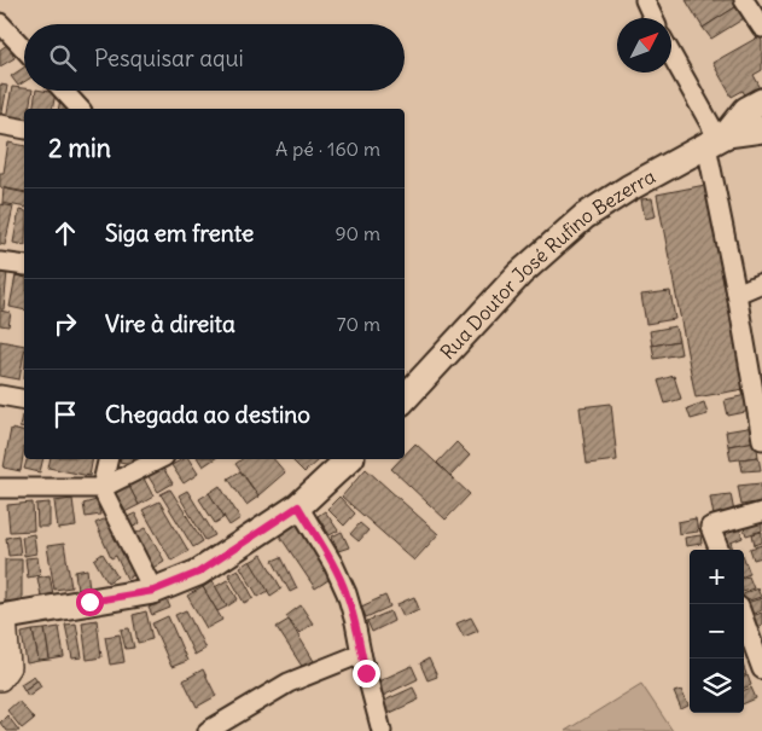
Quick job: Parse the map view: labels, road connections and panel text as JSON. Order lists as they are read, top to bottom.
{
  "streets": {
    "main road": ["Rua Doutor José Rufino Bezerra"]
  },
  "north": "top right",
  "page": {
    "search": "Pesquisar aqui",
    "heading": ["2 min", "A pé · 160 m"],
    "list": [
      ["Siga em frente", "90 m"],
      ["Vire à direita", "70 m"],
      "Chegada ao destino"
    ],
    "map_buttons": ["+", "−"]
  }
}
